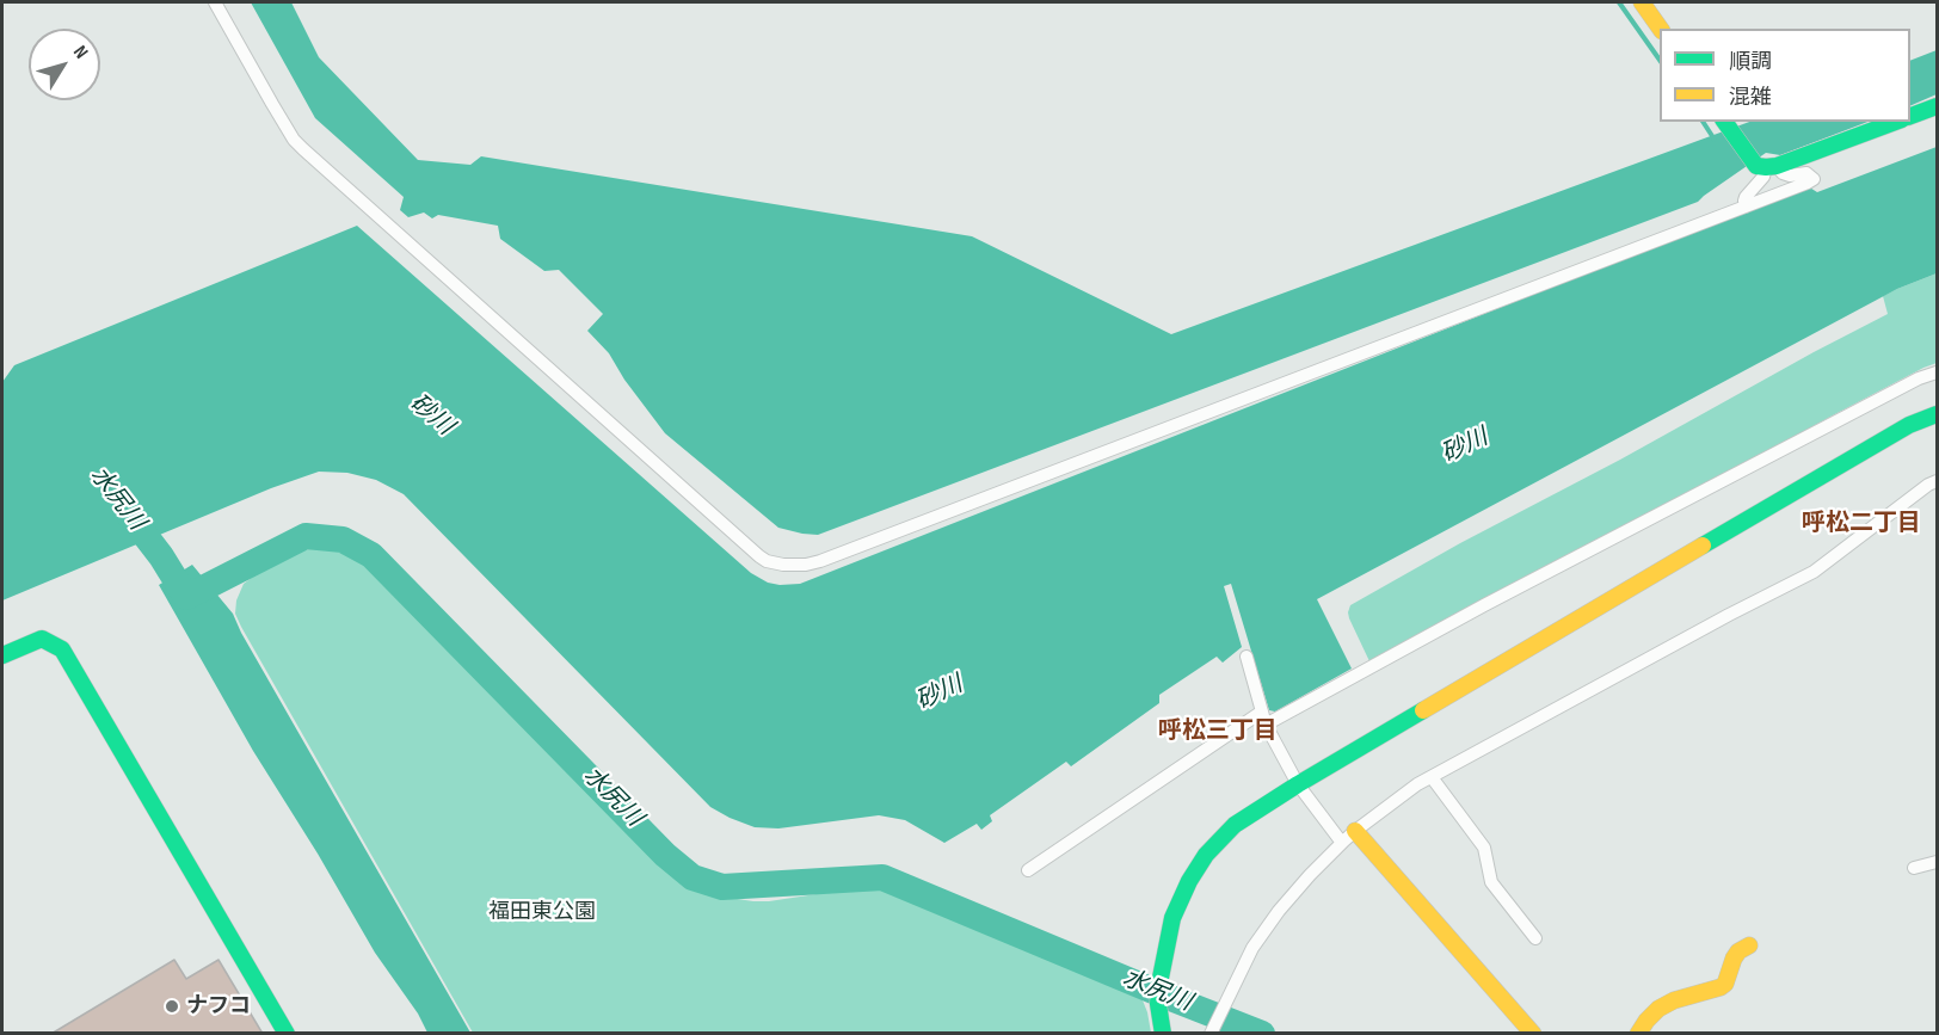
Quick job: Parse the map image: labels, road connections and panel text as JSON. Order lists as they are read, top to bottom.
{
  "districts": ["呼松二丁目", "呼松三丁目"],
  "water": ["砂川", "水尻川"],
  "parks": ["福田東公園"],
  "places": ["ナフコ"],
  "legend": ["順調", "混雑"],
  "north": "top right"
}
